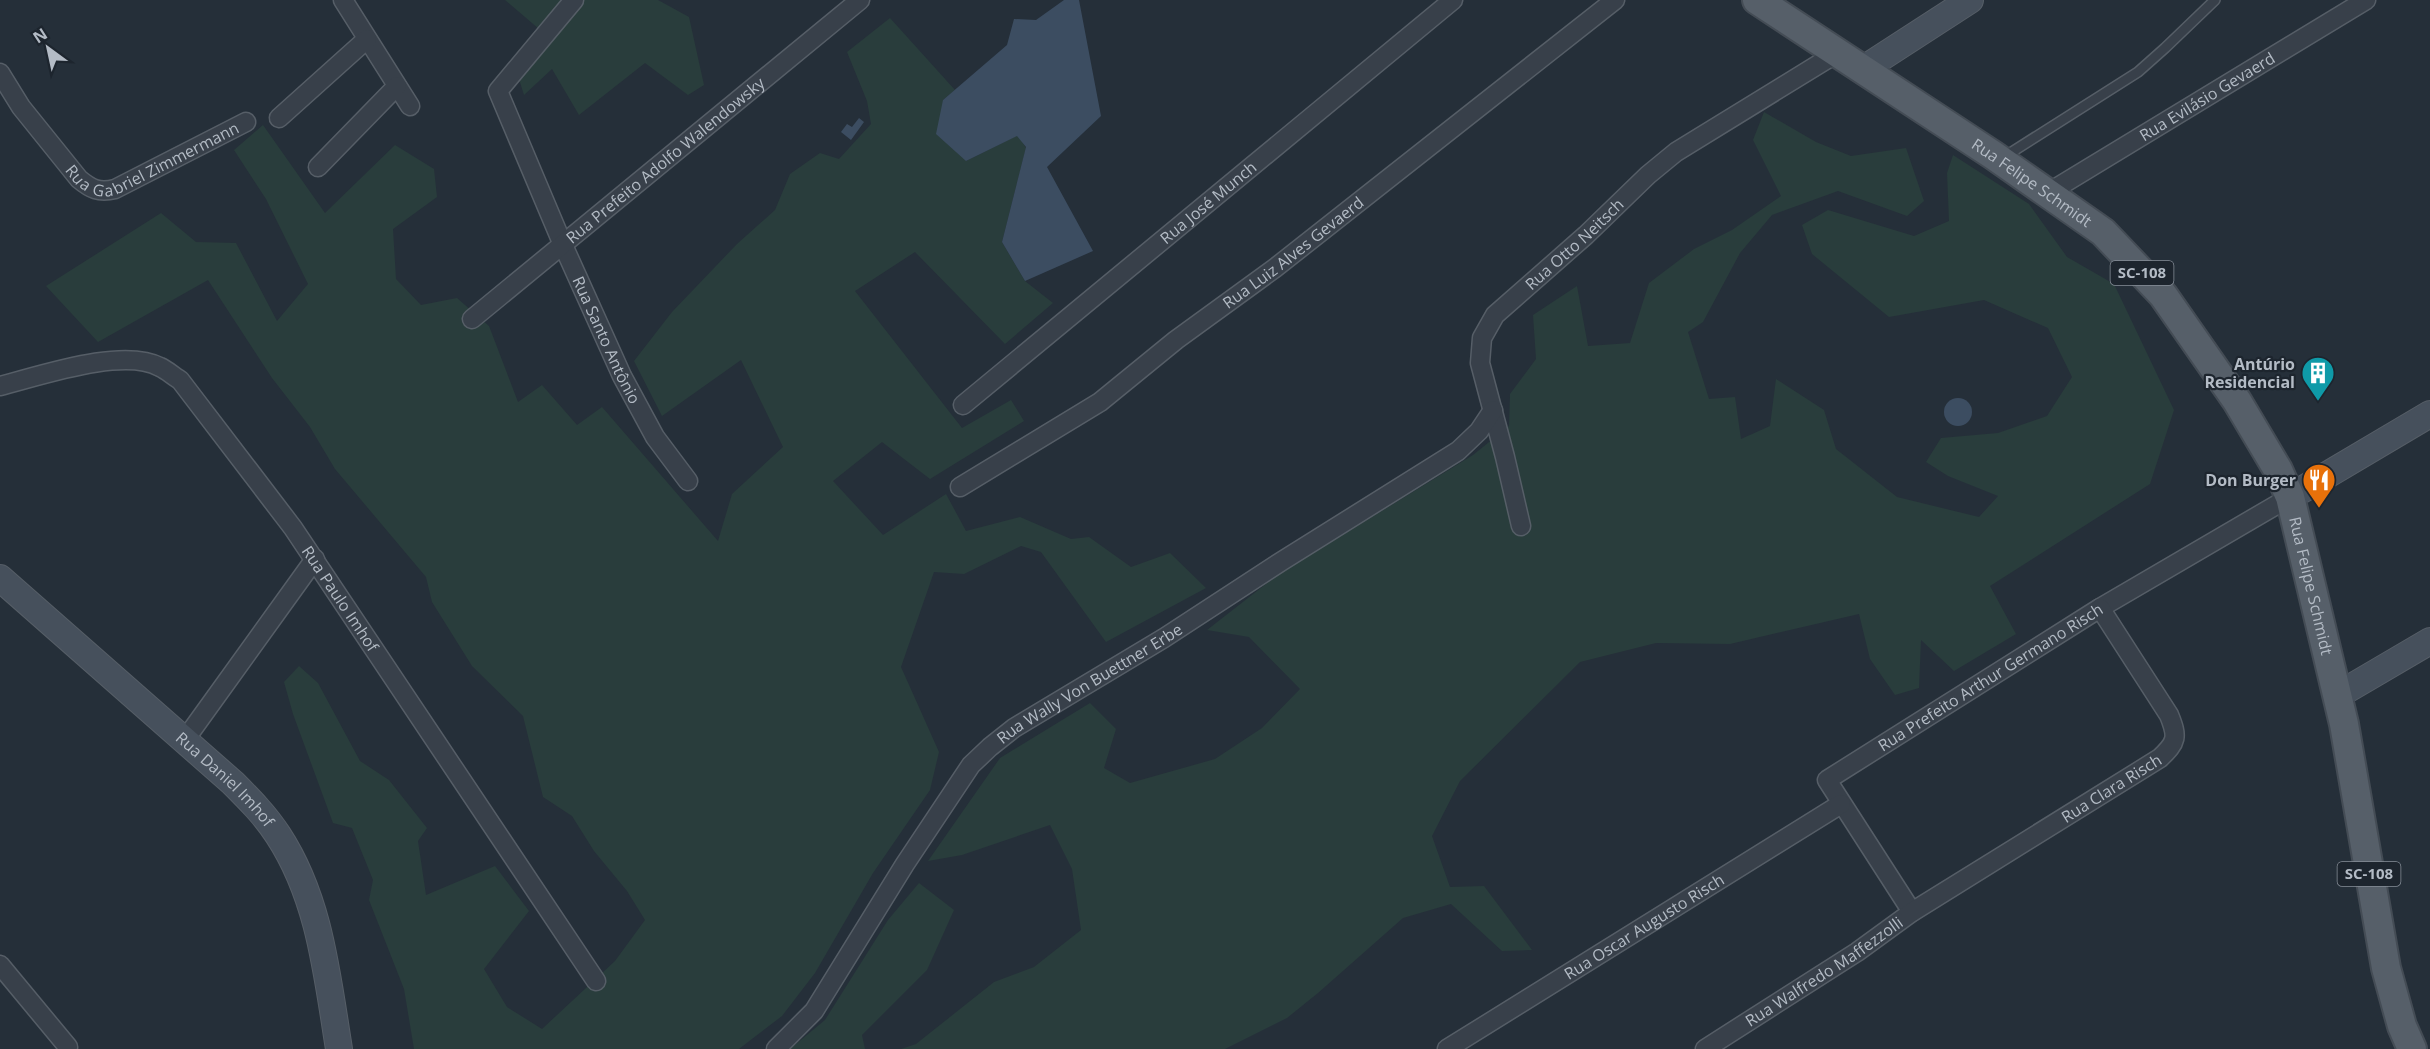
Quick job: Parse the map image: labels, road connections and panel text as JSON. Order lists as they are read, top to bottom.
{
  "streets": {
    "main road": ["Rua Felipe Schmidt", "SC-108"],
    "street": [
      "Rua Evilásio Gevaerd",
      "Rua Gabriel Zimmermann",
      "Rua Prefeito Adolfo Walendowsky",
      "Rua José Munch",
      "Rua Otto Neitsch",
      "Rua Luiz Alves Gevaerd",
      "Rua Santo Antônio",
      "Rua Paulo Imhof",
      "Rua Prefeito Arthur Germano Risch",
      "Rua Wally Von Buettner Erbe",
      "Rua Daniel Imhof",
      "Rua Clara Risch",
      "Rua Oscar Augusto Risch",
      "Rua Walfredo Maffezzolli"
    ]
  },
  "crossings": [
    ["Rua Evilásio Gevaerd", "Rua Felipe Schmidt"],
    ["Rua Prefeito Adolfo Walendowsky", "Rua Santo Antônio"],
    ["Rua Felipe Schmidt", "Rua Otto Neitsch"],
    ["Rua Felipe Schmidt", "Rua Prefeito Arthur Germano Risch"],
    ["Rua Otto Neitsch", "Rua Wally Von Buettner Erbe"],
    ["Rua Prefeito Arthur Germano Risch", "Rua Clara Risch"],
    ["Rua Prefeito Arthur Germano Risch", "Rua Oscar Augusto Risch"],
    ["Rua Prefeito Arthur Germano Risch", "Rua Walfredo Maffezzolli"],
    ["Rua Clara Risch", "Rua Walfredo Maffezzolli"]
  ],
  "places": {
    "building": ["Antúrio Residencial"],
    "restaurant": ["Don Burger"]
  },
  "north": "top left"
}
